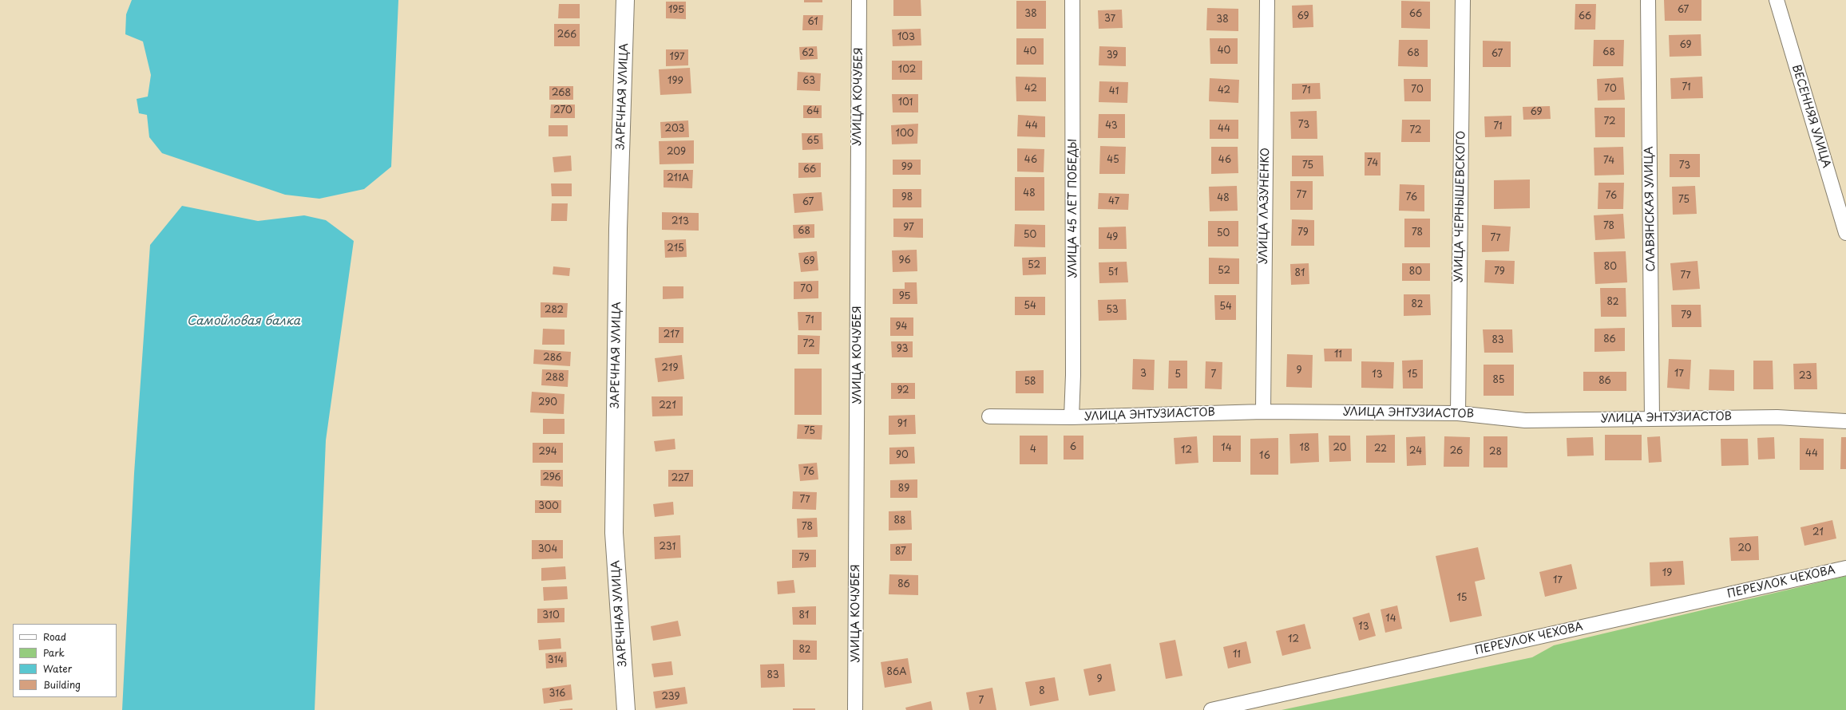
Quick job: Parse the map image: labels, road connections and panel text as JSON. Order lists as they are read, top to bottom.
{
  "streets": {
    "main road": ["ЗАРЕЧНАЯ УЛИЦА"],
    "street": [
      "УЛИЦА КОЧУБЕЯ",
      "ВЕСЕННЯЯ УЛИЦА",
      "УЛИЦА ЛАЗУНЕНКО",
      "УЛИЦА ЧЕРНЫШЕВСКОГО",
      "УЛИЦА 45 ЛЕТ ПОБЕДЫ",
      "СЛАВЯНСКАЯ УЛИЦА",
      "УЛИЦА ЭНТУЗИАСТОВ",
      "ПЕРЕУЛОК ЧЕХОВА"
    ]
  },
  "crossings": [
    ["УЛИЦА ЛАЗУНЕНКО", "УЛИЦА ЭНТУЗИАСТОВ"],
    ["УЛИЦА ЧЕРНЫШЕВСКОГО", "УЛИЦА ЭНТУЗИАСТОВ"],
    ["УЛИЦА 45 ЛЕТ ПОБЕДЫ", "УЛИЦА ЭНТУЗИАСТОВ"],
    ["СЛАВЯНСКАЯ УЛИЦА", "УЛИЦА ЭНТУЗИАСТОВ"]
  ],
  "water": ["Самойловая балка"],
  "house_numbers": [
    "195",
    "67",
    "38",
    "66",
    "69",
    "66",
    "37",
    "38",
    "61",
    "266",
    "103",
    "69",
    "40",
    "40",
    "68",
    "62",
    "68",
    "67",
    "39",
    "197",
    "102",
    "199",
    "63",
    "71",
    "42",
    "70",
    "70",
    "42",
    "71",
    "41",
    "268",
    "101",
    "270",
    "64",
    "69",
    "72",
    "73",
    "44",
    "43",
    "71",
    "203",
    "44",
    "72",
    "100",
    "65",
    "209",
    "46",
    "45",
    "46",
    "74",
    "74",
    "75",
    "73",
    "99",
    "66",
    "211А",
    "48",
    "77",
    "76",
    "98",
    "76",
    "48",
    "75",
    "47",
    "67",
    "213",
    "78",
    "97",
    "68",
    "79",
    "78",
    "50",
    "50",
    "49",
    "77",
    "215",
    "96",
    "69",
    "52",
    "80",
    "52",
    "80",
    "79",
    "51",
    "81",
    "77",
    "70",
    "95",
    "82",
    "82",
    "54",
    "54",
    "282",
    "53",
    "79",
    "71",
    "94",
    "217",
    "86",
    "83",
    "72",
    "93",
    "11",
    "286",
    "219",
    "9",
    "3",
    "17",
    "5",
    "7",
    "13",
    "15",
    "23",
    "288",
    "85",
    "86",
    "58",
    "92",
    "290",
    "221",
    "91",
    "75",
    "6",
    "14",
    "18",
    "20",
    "22",
    "4",
    "12",
    "24",
    "26",
    "294",
    "28",
    "44",
    "90",
    "16",
    "76",
    "296",
    "227",
    "89",
    "77",
    "300",
    "88",
    "78",
    "21",
    "231",
    "20",
    "304",
    "87",
    "79",
    "19",
    "17",
    "86",
    "15",
    "310",
    "81",
    "14",
    "13",
    "12",
    "82",
    "11",
    "314",
    "86А",
    "83",
    "9",
    "8",
    "316",
    "239",
    "7"
  ],
  "legend": [
    "Road",
    "Park",
    "Water",
    "Building"
  ]
}
